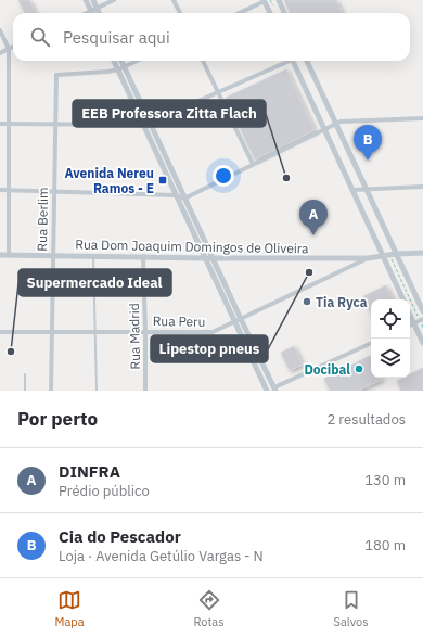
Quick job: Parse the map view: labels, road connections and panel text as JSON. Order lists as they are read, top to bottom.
{
  "streets": {
    "street": [
      "Rua Berlim",
      "Rua Dom Joaquim Domingos de Oliveira",
      "Rua Peru",
      "Rua Madrid"
    ]
  },
  "crossings": [
    ["Rua Berlim", "Rua Dom Joaquim Domingos de Oliveira"],
    ["Rua Berlim", "Rua Peru"],
    ["Rua Dom Joaquim Domingos de Oliveira", "Rua Peru"],
    ["Rua Dom Joaquim Domingos de Oliveira", "Rua Madrid"],
    ["Rua Peru", "Rua Madrid"]
  ],
  "places": {
    "other": [
      "EEB Professora Zitta Flach",
      "Lipestop pneus",
      "Tia Ryca",
      "Supermercado Ideal",
      "Docibal"
    ],
    "transit": ["Avenida Nereu Ramos - E"]
  },
  "page": {
    "search": "Pesquisar aqui",
    "pins": ["B", "A"],
    "heading": ["Por perto", "2 resultados"],
    "list": [
      {
        "mark": "A",
        "name": "DINFRA",
        "note": "Prédio público",
        "value": "130 m"
      },
      {
        "mark": "B",
        "name": "Cia do Pescador",
        "note": "Loja · Avenida Getúlio Vargas - N",
        "value": "180 m"
      }
    ],
    "nav": ["Mapa", "Rotas", "Salvos"]
  }
}
